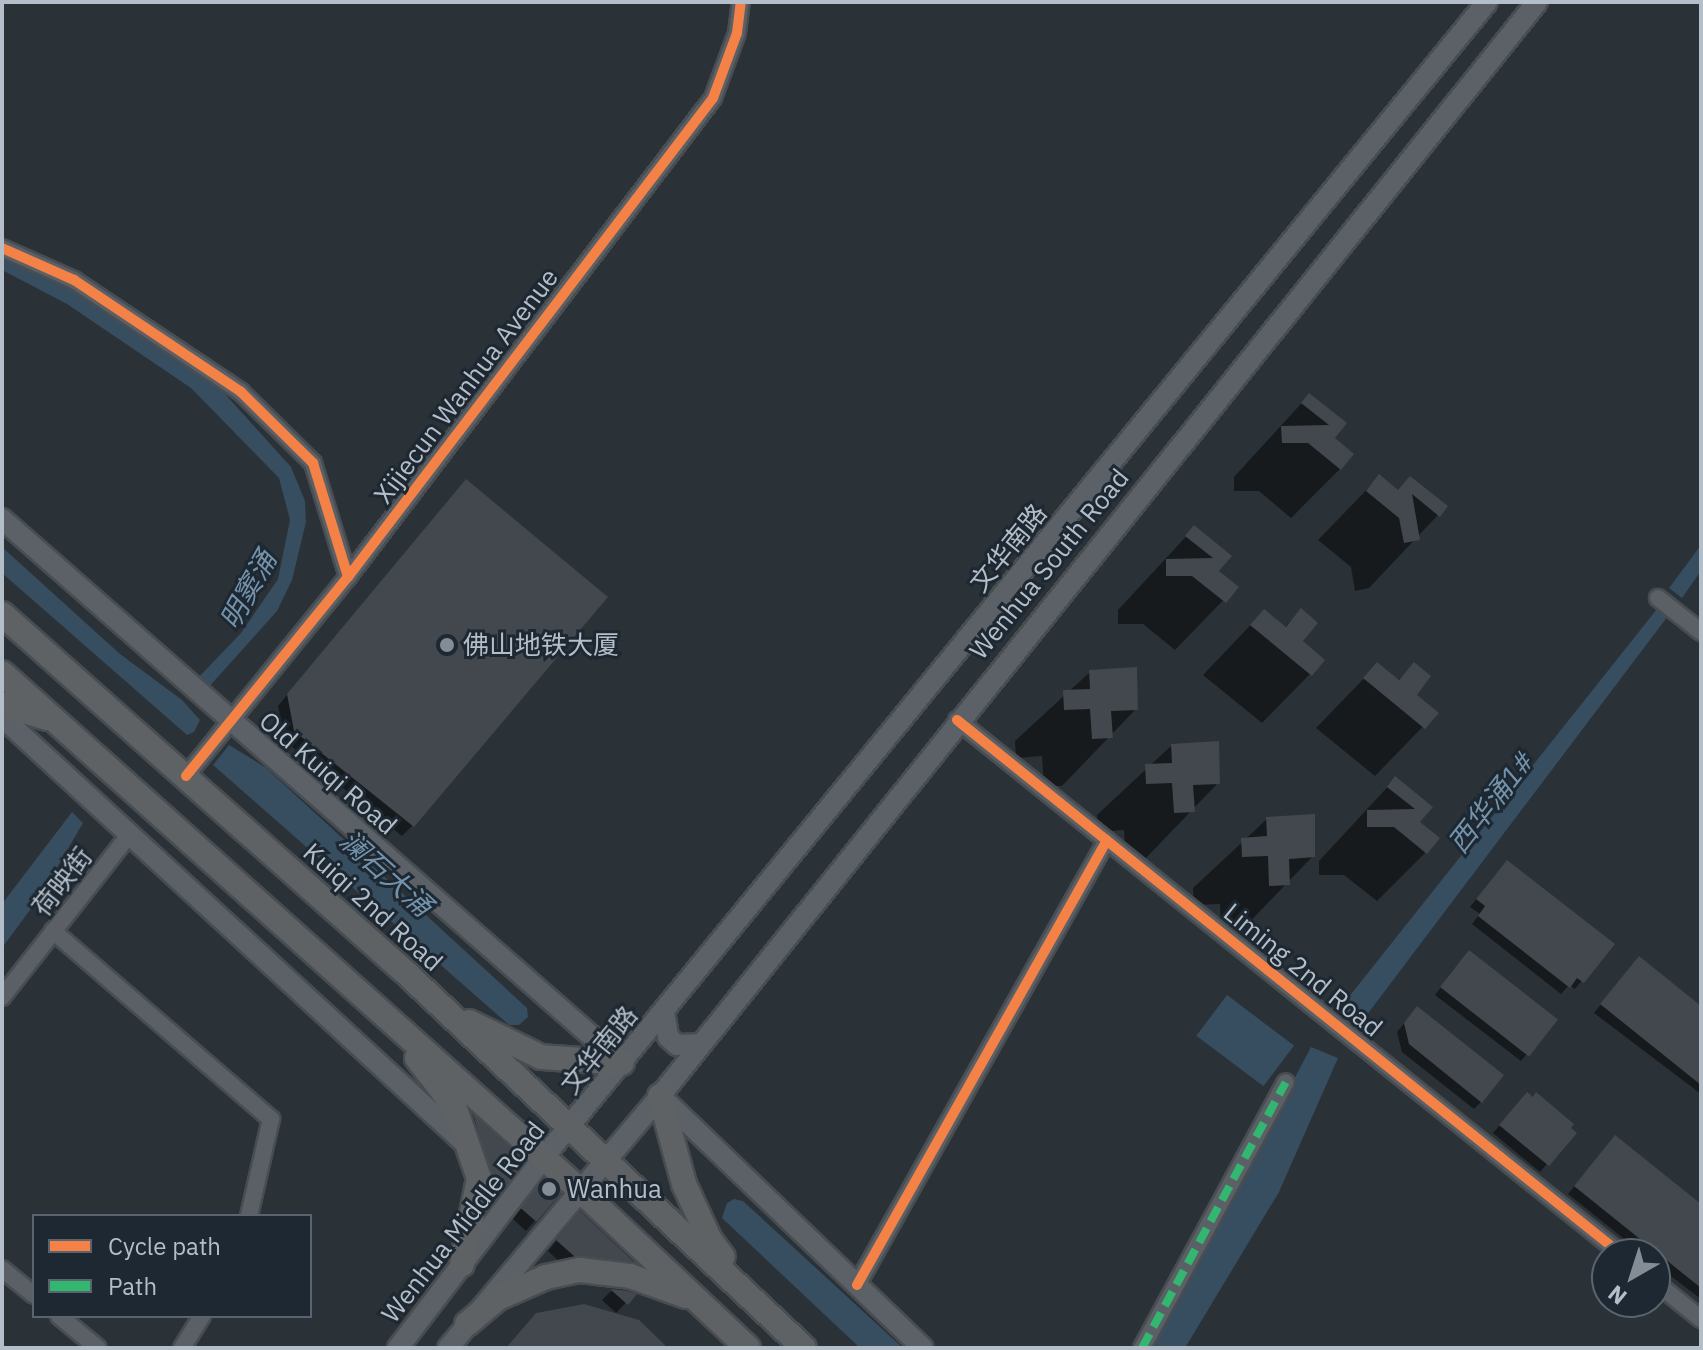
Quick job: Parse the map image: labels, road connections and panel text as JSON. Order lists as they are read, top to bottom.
{
  "streets": {
    "highway": ["Kuiqi 2nd Road"],
    "main road": [
      "文华南路",
      "Wenhua South Road",
      "Old Kuiqi Road",
      "Wenhua Middle Road"
    ],
    "street": ["Xijiecun Wanhua Avenue", "荷映街", "Liming 2nd Road"]
  },
  "crossings": [
    ["Xijiecun Wanhua Avenue", "Old Kuiqi Road"],
    ["Xijiecun Wanhua Avenue", "Kuiqi 2nd Road"],
    ["文华南路", "Old Kuiqi Road"],
    ["文华南路", "Kuiqi 2nd Road"],
    ["文华南路", "Wenhua Middle Road"],
    ["Wenhua South Road", "Kuiqi 2nd Road"],
    ["Wenhua South Road", "Liming 2nd Road"],
    ["Kuiqi 2nd Road", "Wenhua Middle Road"]
  ],
  "water": ["明窦涌", "西华涌1#", "澜石大涌"],
  "places": ["佛山地铁大厦", "Wanhua"],
  "legend": ["Cycle path", "Path"],
  "north": "bottom left"
}
